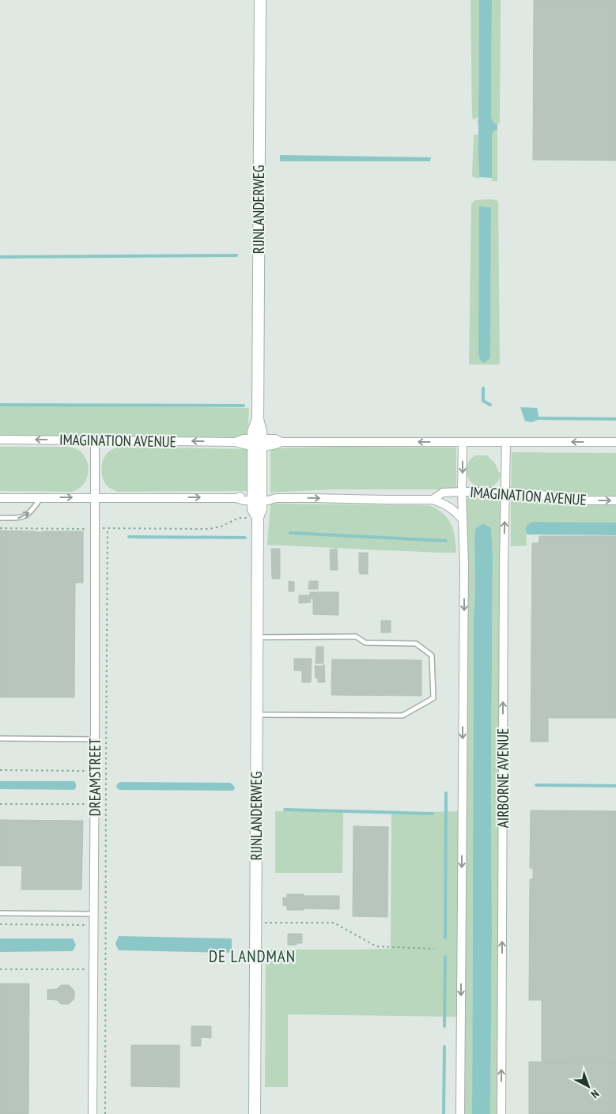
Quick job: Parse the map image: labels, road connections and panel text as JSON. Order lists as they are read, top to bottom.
{
  "streets": {
    "street": [
      "RIJNLANDERWEG",
      "IMAGINATION AVENUE",
      "DREAMSTREET",
      "AIRBORNE AVENUE"
    ]
  },
  "crossings": [
    ["RIJNLANDERWEG", "IMAGINATION AVENUE"],
    ["IMAGINATION AVENUE", "DREAMSTREET"],
    ["IMAGINATION AVENUE", "AIRBORNE AVENUE"]
  ],
  "districts": ["DE LANDMAN"],
  "north": "bottom right"
}
